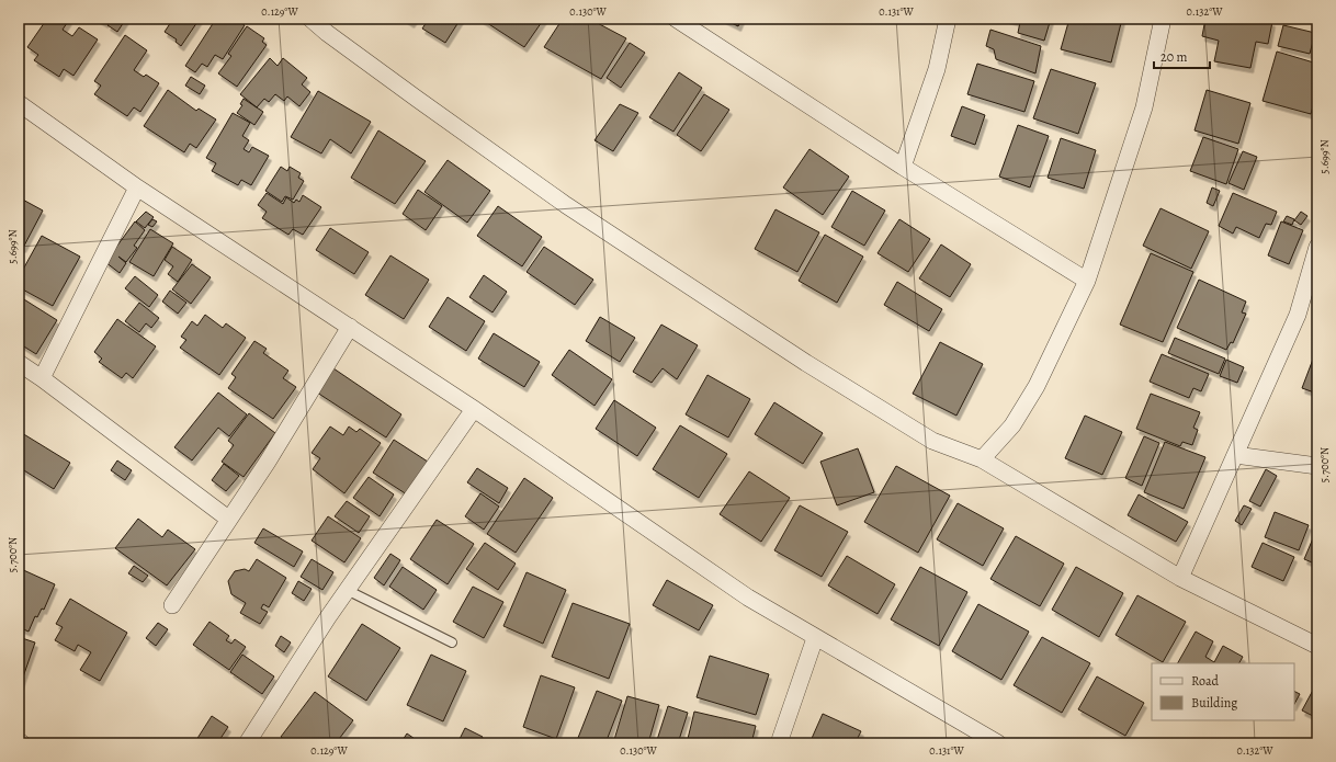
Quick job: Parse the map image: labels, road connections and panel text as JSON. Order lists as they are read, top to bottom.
{
  "legend": ["Road", "Building"],
  "scale_bar": "20 m",
  "coordinates": [
    "0.129°W",
    "0.130°W",
    "0.131°W",
    "0.132°W",
    "5.699°N",
    "5.700°N"
  ]
}
